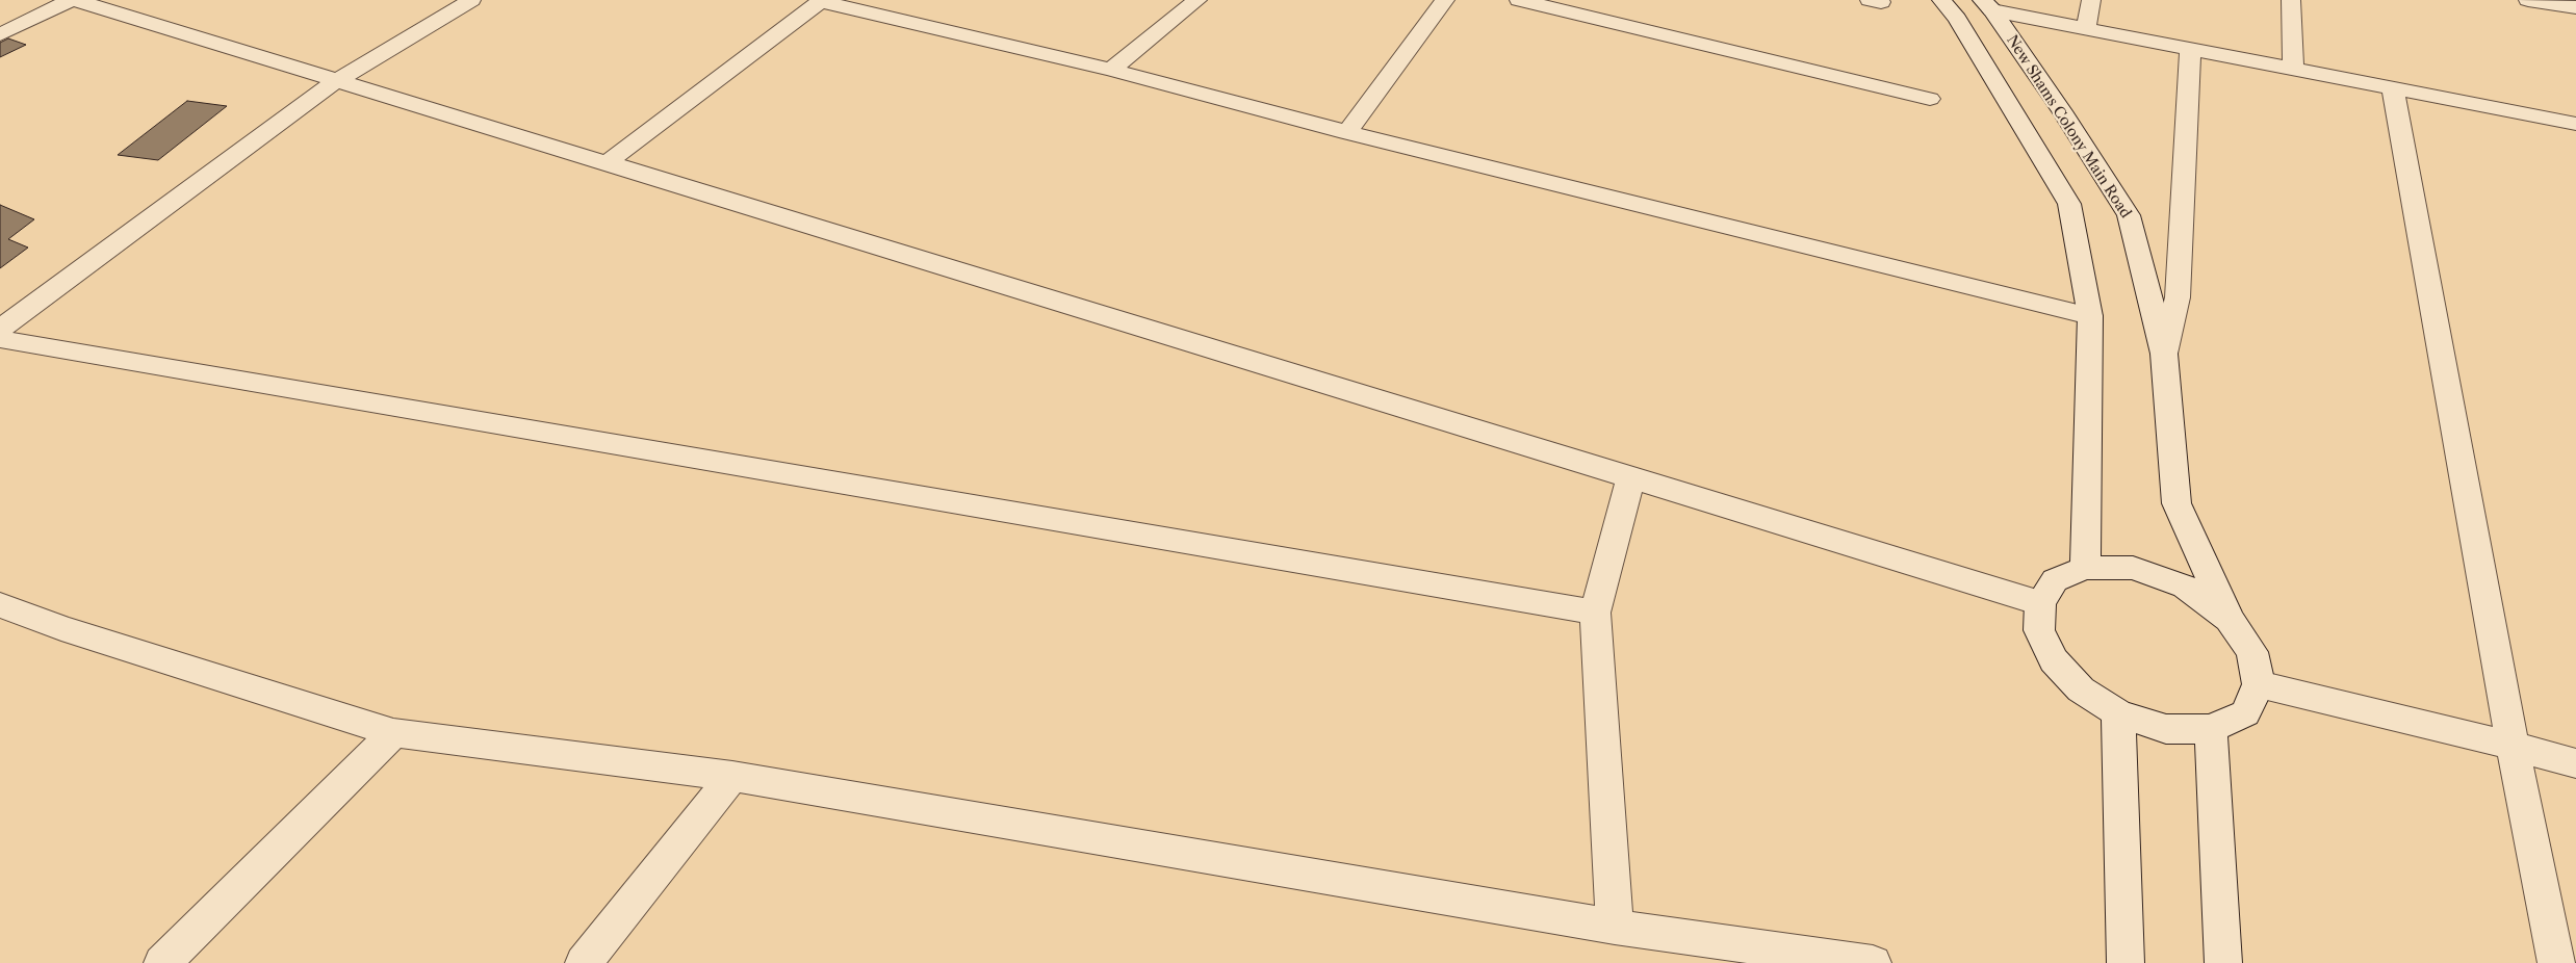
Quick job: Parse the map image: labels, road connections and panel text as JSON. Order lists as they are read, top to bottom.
{
  "streets": {
    "street": ["New Shams Colony Main Road"]
  }
}
